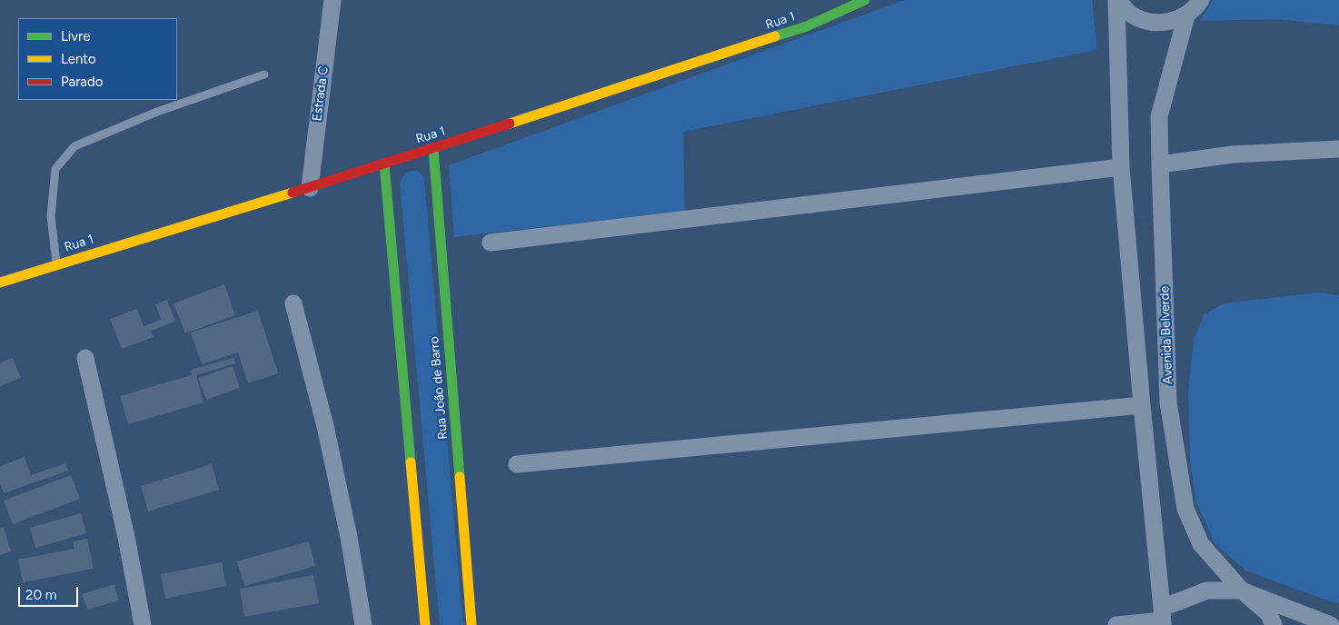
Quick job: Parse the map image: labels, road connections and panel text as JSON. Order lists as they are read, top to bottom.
{
  "streets": {
    "street": [
      "Rua 1",
      "Estrada C",
      "Avenida Belverde",
      "Rua João de Barro"
    ]
  },
  "crossings": [
    ["Rua 1", "Estrada C"],
    ["Rua 1", "Rua João de Barro"]
  ],
  "legend": ["Livre", "Lento", "Parado"],
  "scale_bar": "20 m"
}
